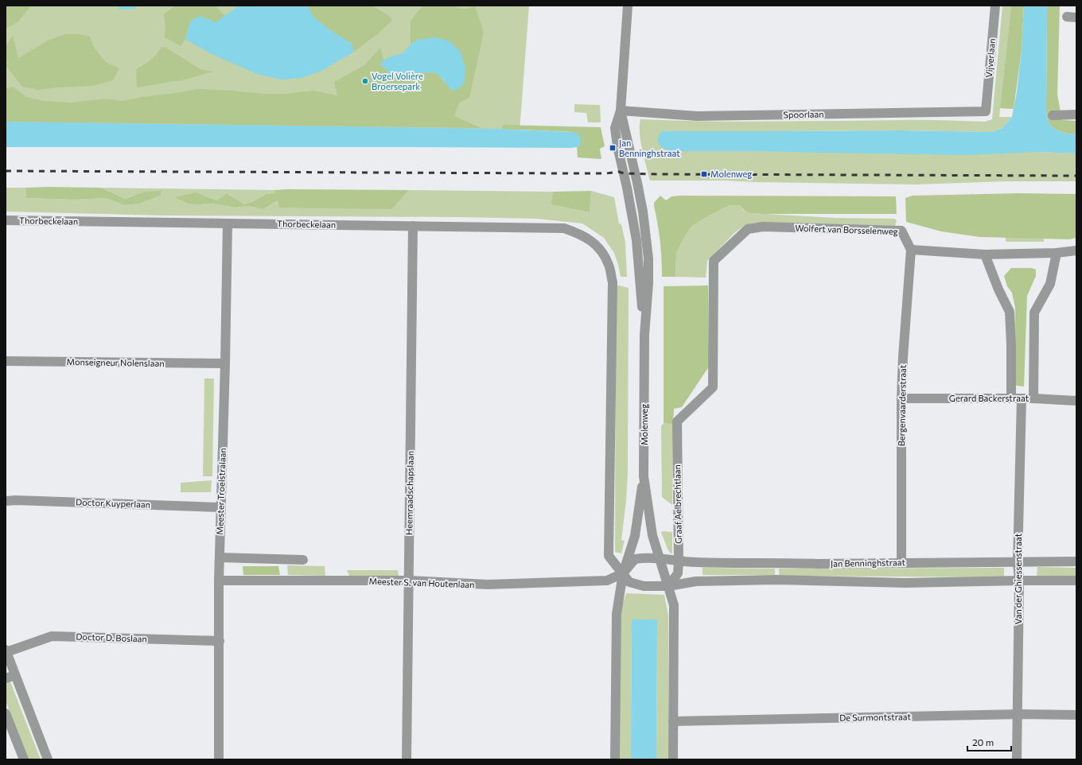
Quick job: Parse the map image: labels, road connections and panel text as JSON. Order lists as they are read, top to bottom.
{
  "streets": {
    "street": [
      "Vijverlaan",
      "Spoorlaan",
      "Thorbeckelaan",
      "Wolfert van Borsselenweg",
      "Monseigneur Nolenslaan",
      "Gerard Backerstraat",
      "Bergenvaarderstraat",
      "Molenweg",
      "Meester Troelstralaan",
      "Heemraadschapslaan",
      "Doctor Kuyperlaan",
      "Graaf Aelbrechtlaan",
      "Jan Benninghstraat",
      "Van der Ghiessenstraat",
      "Meester S. van Houtenlaan",
      "Doctor D. Boslaan",
      "De Surmontstraat"
    ]
  },
  "crossings": [
    ["Vijverlaan", "Spoorlaan"],
    ["Spoorlaan", "Molenweg"],
    ["Thorbeckelaan", "Molenweg"],
    ["Thorbeckelaan", "Meester Troelstralaan"],
    ["Thorbeckelaan", "Heemraadschapslaan"],
    ["Thorbeckelaan", "Jan Benninghstraat"],
    ["Thorbeckelaan", "Meester S. van Houtenlaan"],
    ["Wolfert van Borsselenweg", "Bergenvaarderstraat"],
    ["Wolfert van Borsselenweg", "Graaf Aelbrechtlaan"],
    ["Monseigneur Nolenslaan", "Meester Troelstralaan"],
    ["Gerard Backerstraat", "Bergenvaarderstraat"],
    ["Gerard Backerstraat", "Van der Ghiessenstraat"],
    ["Bergenvaarderstraat", "Jan Benninghstraat"],
    ["Molenweg", "Graaf Aelbrechtlaan"],
    ["Molenweg", "Jan Benninghstraat"],
    ["Molenweg", "Meester S. van Houtenlaan"],
    ["Meester Troelstralaan", "Doctor Kuyperlaan"],
    ["Meester Troelstralaan", "Meester S. van Houtenlaan"],
    ["Meester Troelstralaan", "Doctor D. Boslaan"],
    ["Heemraadschapslaan", "Meester S. van Houtenlaan"],
    ["Graaf Aelbrechtlaan", "Jan Benninghstraat"],
    ["Jan Benninghstraat", "Van der Ghiessenstraat"],
    ["Jan Benninghstraat", "Meester S. van Houtenlaan"],
    ["Van der Ghiessenstraat", "De Surmontstraat"]
  ],
  "places": {
    "other": ["Vogel Volière Broersepark"],
    "transit": ["Jan Benninghstraat", "Molenweg"]
  },
  "scale_bar": "20 m"
}
